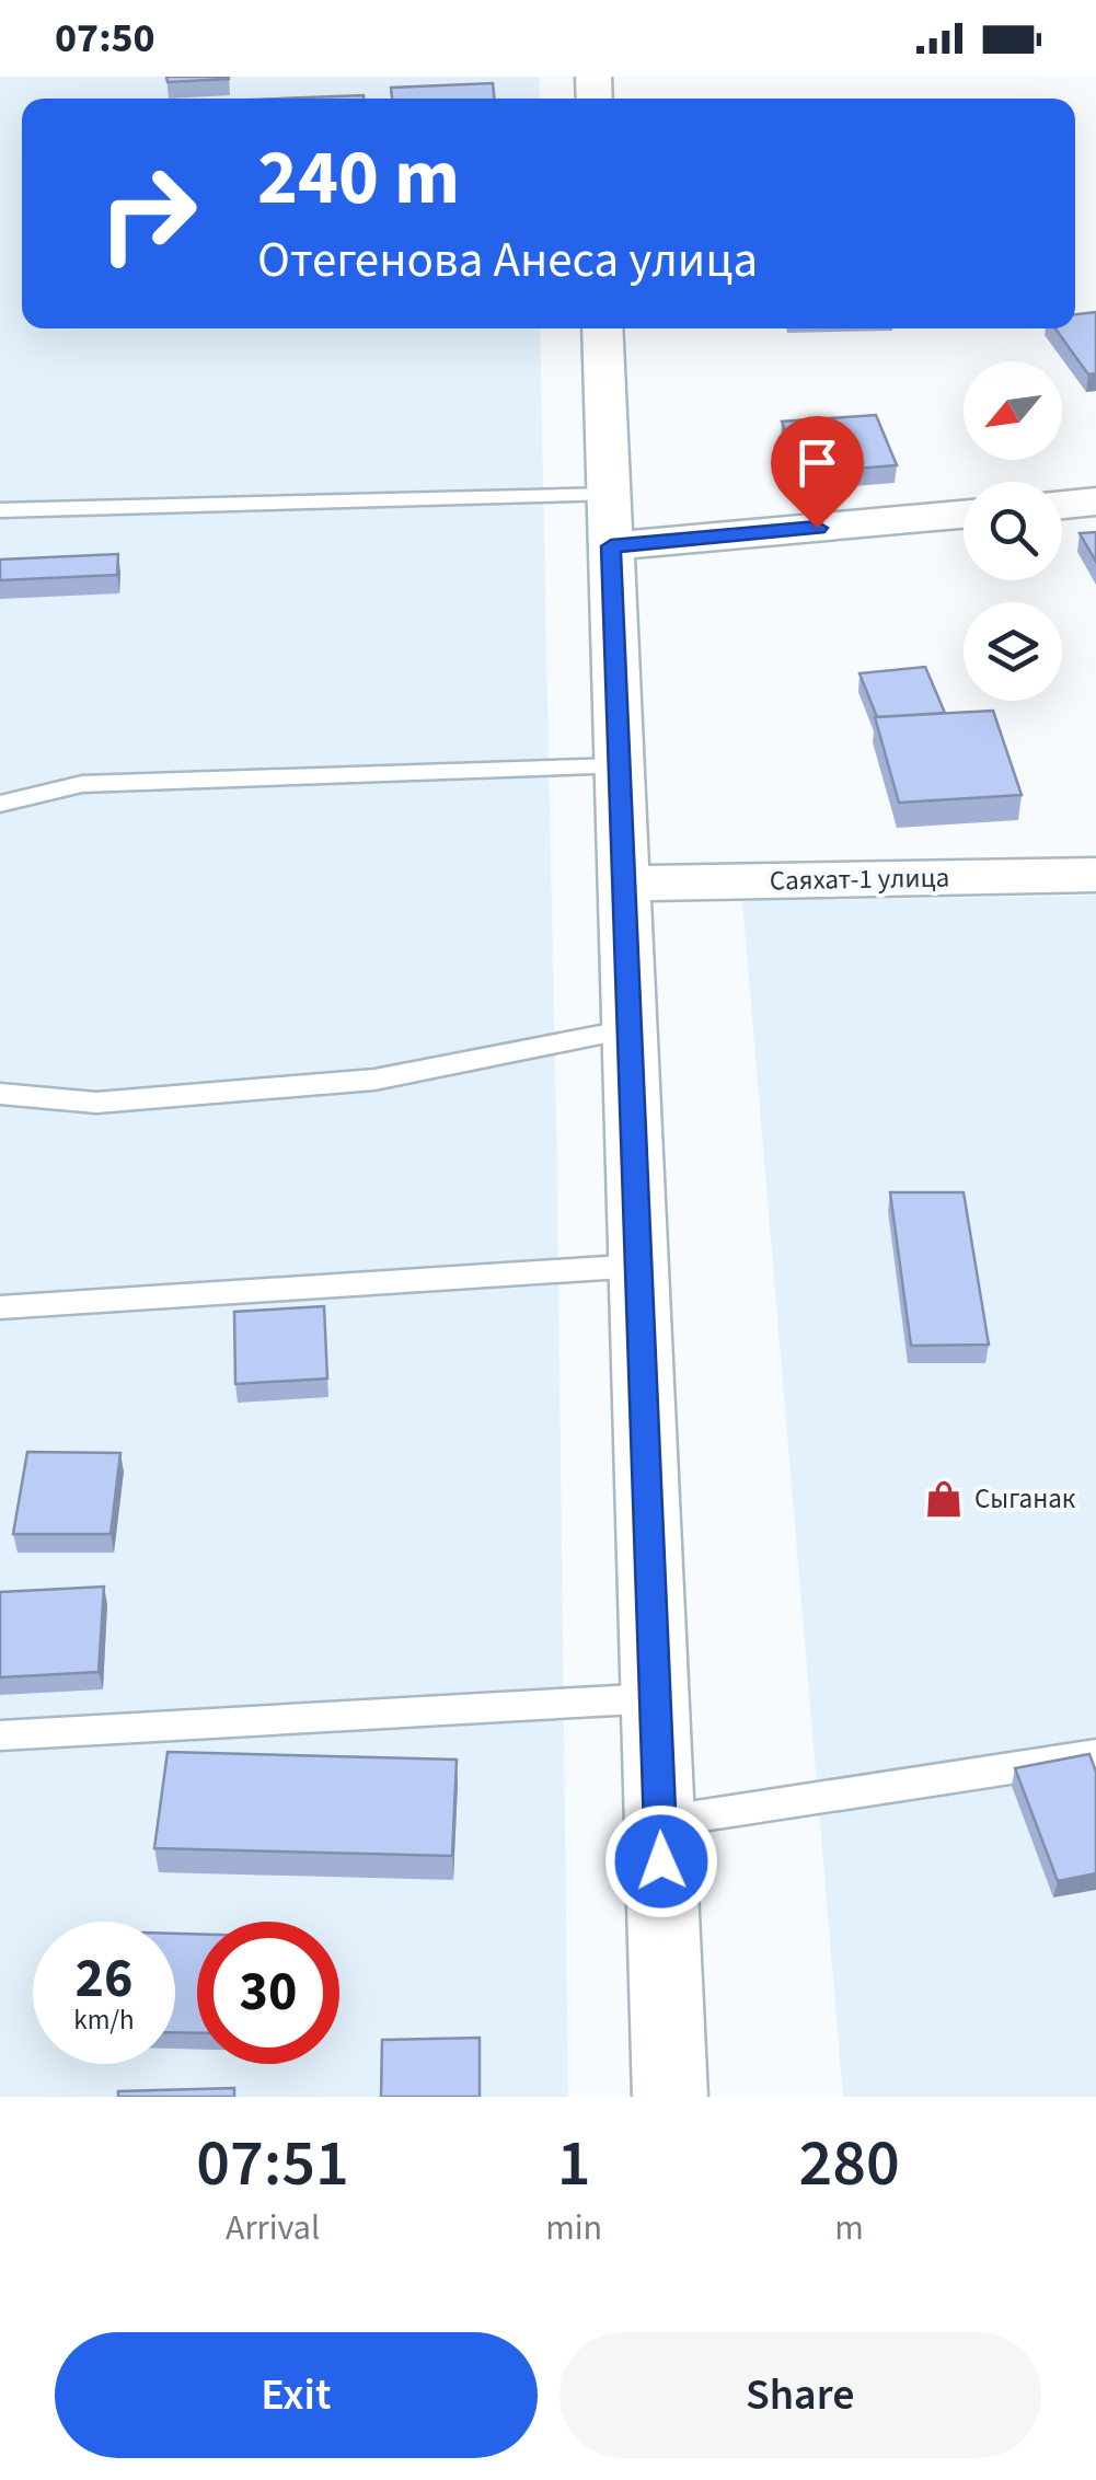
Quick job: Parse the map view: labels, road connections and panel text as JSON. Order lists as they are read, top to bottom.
{
  "streets": {
    "street": ["Саяхат-1 улица"]
  },
  "places": {
    "shop": ["Сыганак"]
  },
  "north": "bottom left",
  "page": {
    "status": "07:50",
    "turn": ["240 m", "Отегенова Анеса улица"],
    "speed": "26 km/h",
    "limit": "30",
    "eta": [
      "07:51",
      "Arrival",
      "1",
      "min",
      "280",
      "m"
    ],
    "buttons": ["Exit", "Share"]
  }
}
